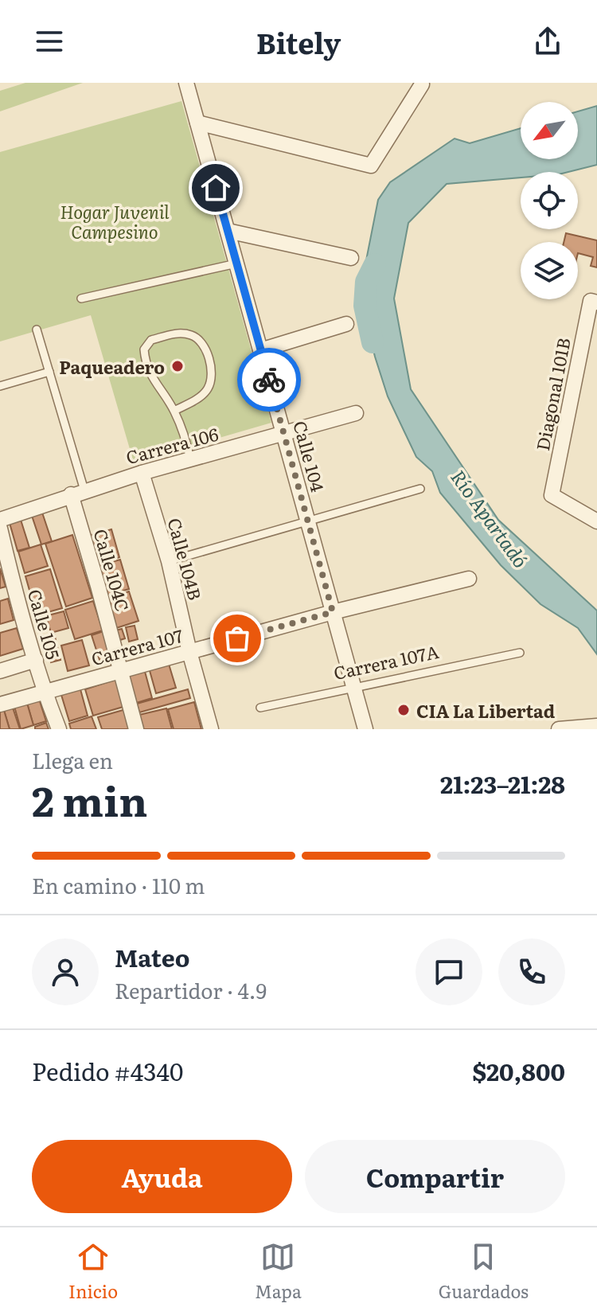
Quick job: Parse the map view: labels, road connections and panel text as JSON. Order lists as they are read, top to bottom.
{
  "streets": {
    "street": [
      "Diagonal 101B",
      "Carrera 106",
      "Calle 104",
      "Calle 104B",
      "Calle 104C",
      "Calle 105",
      "Carrera 107"
    ],
    "lane": ["Carrera 107A"]
  },
  "crossings": [
    ["Carrera 106", "Calle 104"],
    ["Carrera 106", "Calle 104B"],
    ["Carrera 106", "Calle 104C"],
    ["Calle 104", "Carrera 107"],
    ["Calle 104", "Carrera 107A"],
    ["Calle 104B", "Carrera 107"],
    ["Calle 104C", "Carrera 107"],
    ["Calle 105", "Carrera 107"]
  ],
  "water": ["Río Apartadó"],
  "parks": ["Hogar Juvenil Campesino"],
  "places": ["Paqueadero", "CIA La Libertad"],
  "north": "bottom left",
  "page": {
    "header": "Bitely",
    "heading": ["2 min", "Llega en", "21:23–21:28"],
    "panel": [
      "Mateo",
      "Repartidor · 4.9",
      "Pedido #4340",
      "$20,800"
    ],
    "bar": "En camino · 110 m",
    "buttons": ["Ayuda", "Compartir"],
    "tabs": ["Inicio", "Mapa", "Guardados"]
  }
}
